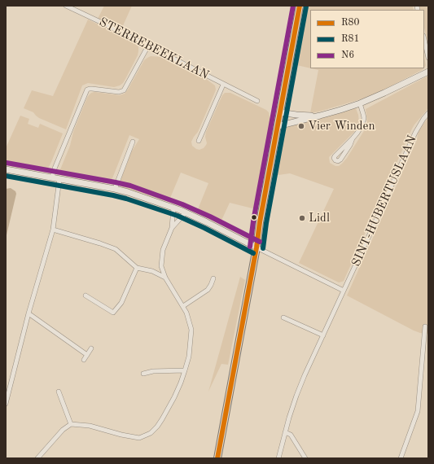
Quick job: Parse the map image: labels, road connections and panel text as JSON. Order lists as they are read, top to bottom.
{
  "streets": {
    "street": ["STERREBEEKLAAN", "SINT-HUBERTUSLAAN"]
  },
  "places": ["Vier Winden", "Lidl"],
  "lines": ["transit line R80", "transit line N6", "transit line R81"],
  "legend": ["R80", "R81", "N6"]
}
